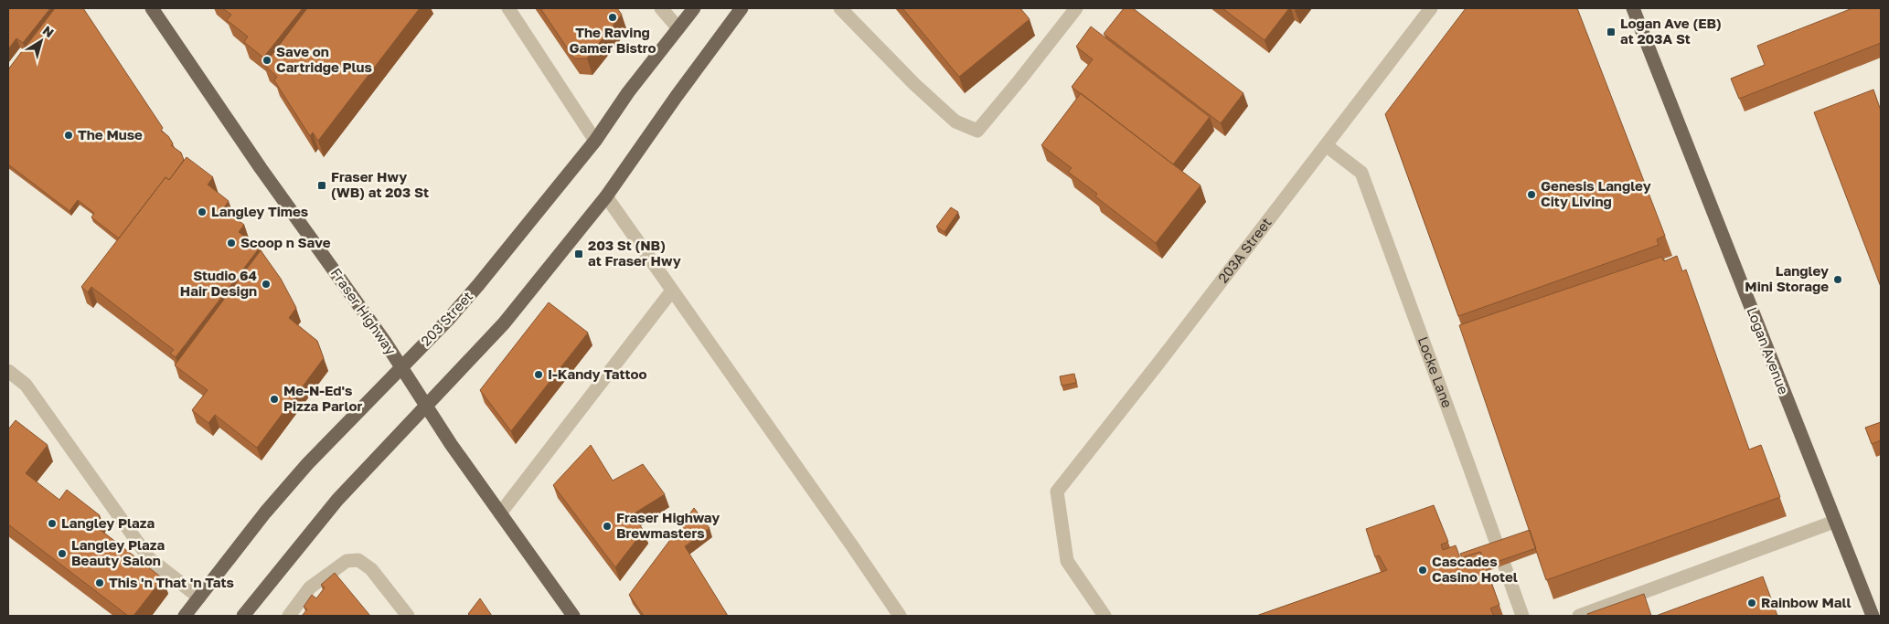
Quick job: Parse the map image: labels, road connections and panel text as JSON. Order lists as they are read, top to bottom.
{
  "streets": {
    "main road": ["Fraser Highway", "203 Street", "Logan Avenue"],
    "street": ["203A Street", "Locke Lane"]
  },
  "crossings": [
    ["203A Street", "Locke Lane"],
    ["Fraser Highway", "203 Street"]
  ],
  "places": {
    "other": [
      "The Raving Gamer Bistro",
      "Save on Cartridge Plus",
      "The Muse",
      "Genesis Langley City Living",
      "Langley Times",
      "Scoop n Save",
      "Langley Mini Storage",
      "Studio 64 Hair Design",
      "I-Kandy Tattoo",
      "Me-N-Ed's Pizza Parlor",
      "Langley Plaza",
      "Fraser Highway Brewmasters",
      "Langley Plaza Beauty Salon",
      "Cascades Casino Hotel",
      "This 'n That 'n Tats",
      "Rainbow Mall"
    ],
    "transit": ["Logan Ave (EB) at 203A St", "Fraser Hwy (WB) at 203 St", "203 St (NB) at Fraser Hwy"]
  },
  "north": "top right"
}
